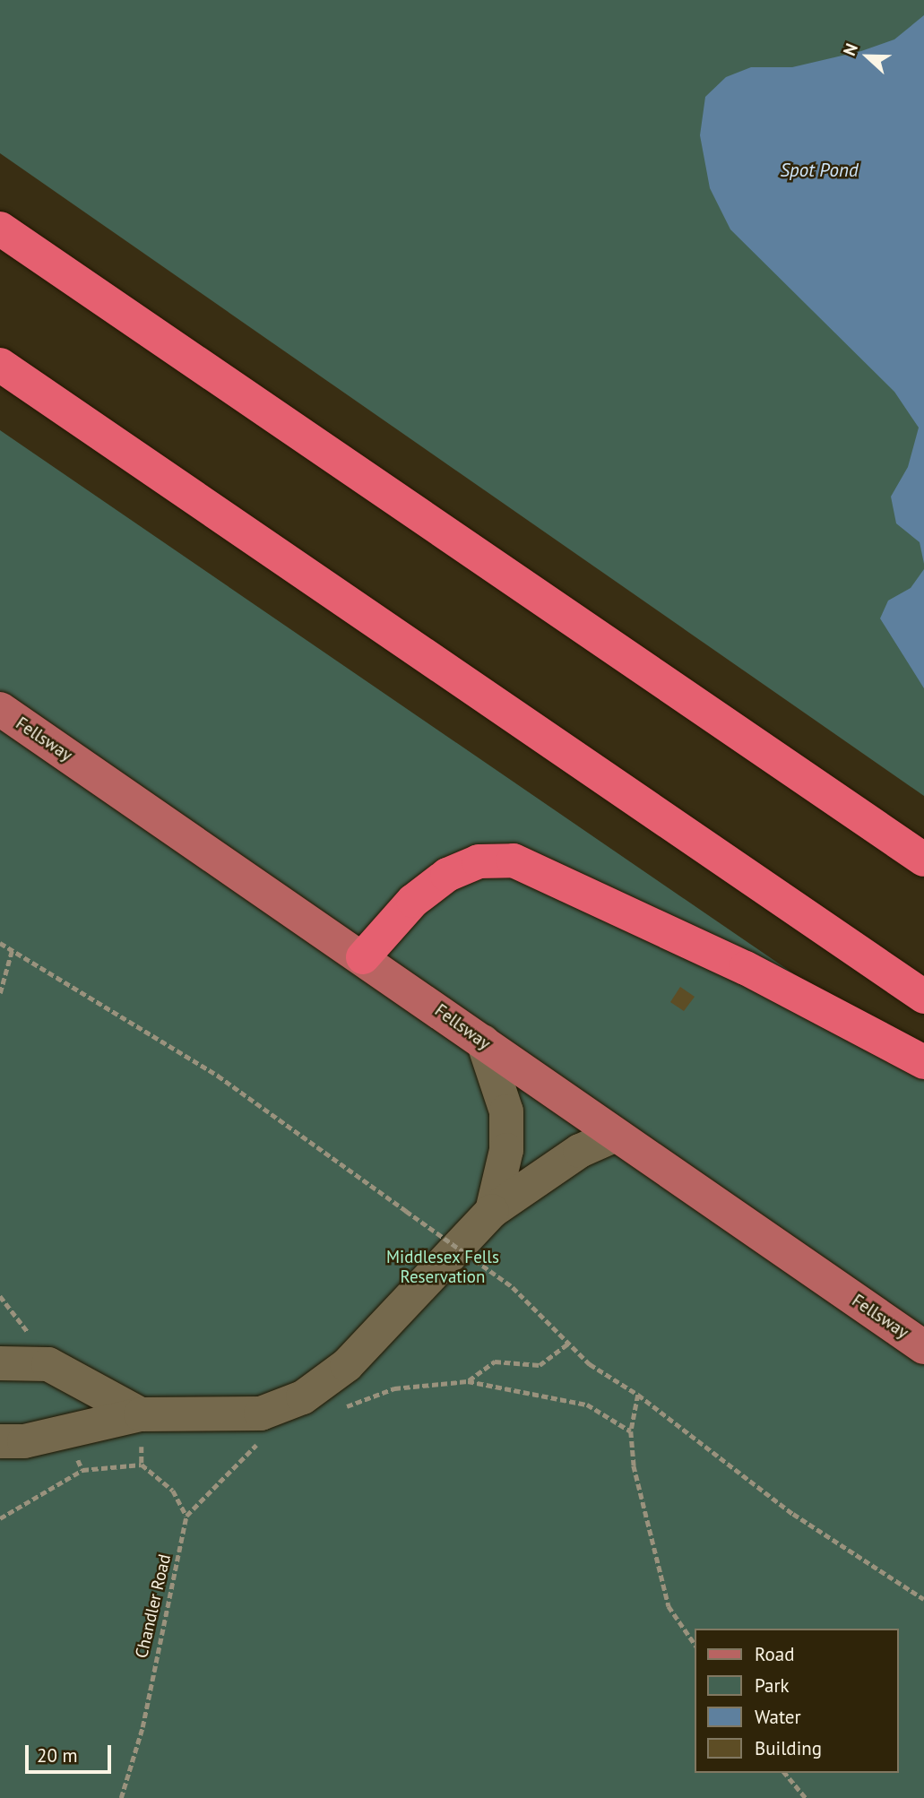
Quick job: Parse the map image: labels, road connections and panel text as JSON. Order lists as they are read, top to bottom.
{
  "streets": {
    "main road": ["Fellsway"],
    "path": ["Chandler Road"]
  },
  "water": ["Spot Pond"],
  "parks": ["Middlesex Fells Reservation"],
  "legend": [
    "Road",
    "Park",
    "Water",
    "Building"
  ],
  "scale_bar": "20 m",
  "north": "left"
}
